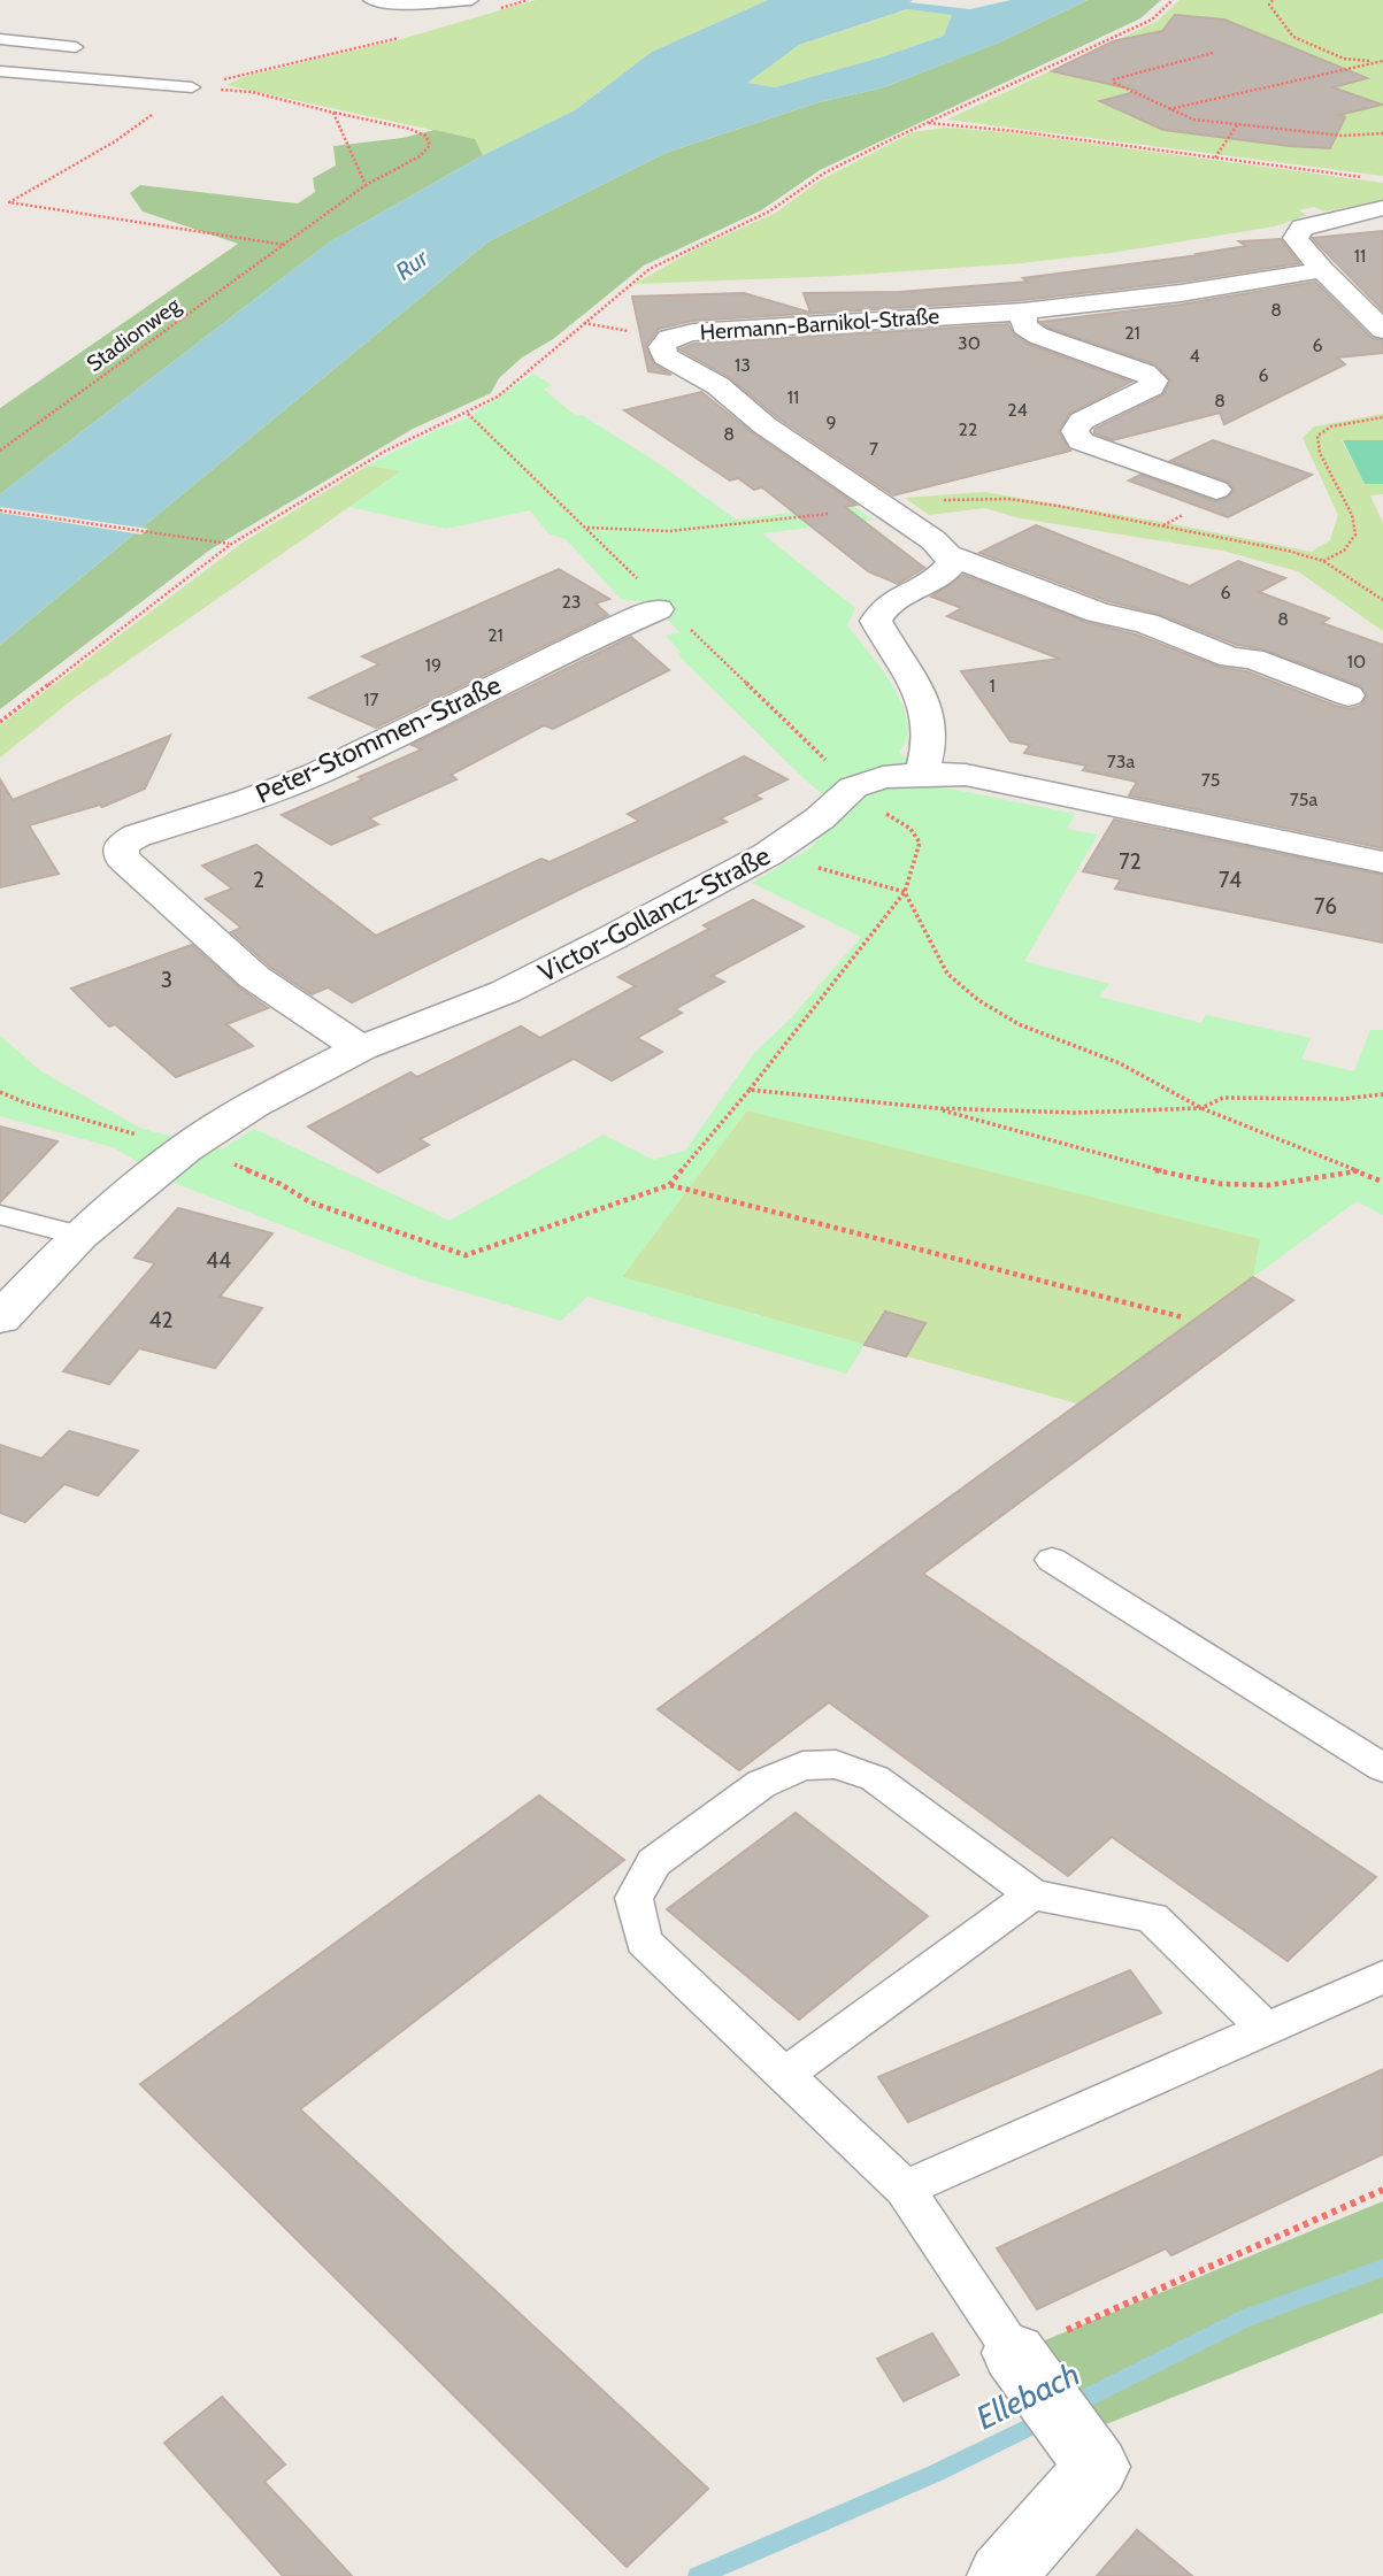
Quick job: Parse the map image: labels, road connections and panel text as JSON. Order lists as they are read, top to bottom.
{
  "streets": {
    "street": ["Hermann-Barnikol-Straße", "Peter-Stommen-Straße", "Victor-Gollancz-Straße"],
    "path": ["Stadionweg"]
  },
  "crossings": [
    ["Peter-Stommen-Straße", "Victor-Gollancz-Straße"]
  ],
  "water": ["Rur", "Ellebach"],
  "house_numbers": [
    "11",
    "8",
    "21",
    "30",
    "6",
    "4",
    "13",
    "6",
    "11",
    "8",
    "24",
    "9",
    "22",
    "8",
    "7",
    "6",
    "23",
    "8",
    "21",
    "10",
    "19",
    "1",
    "17",
    "73a",
    "75",
    "75a",
    "72",
    "2",
    "74",
    "76",
    "3",
    "44",
    "42"
  ]
}
